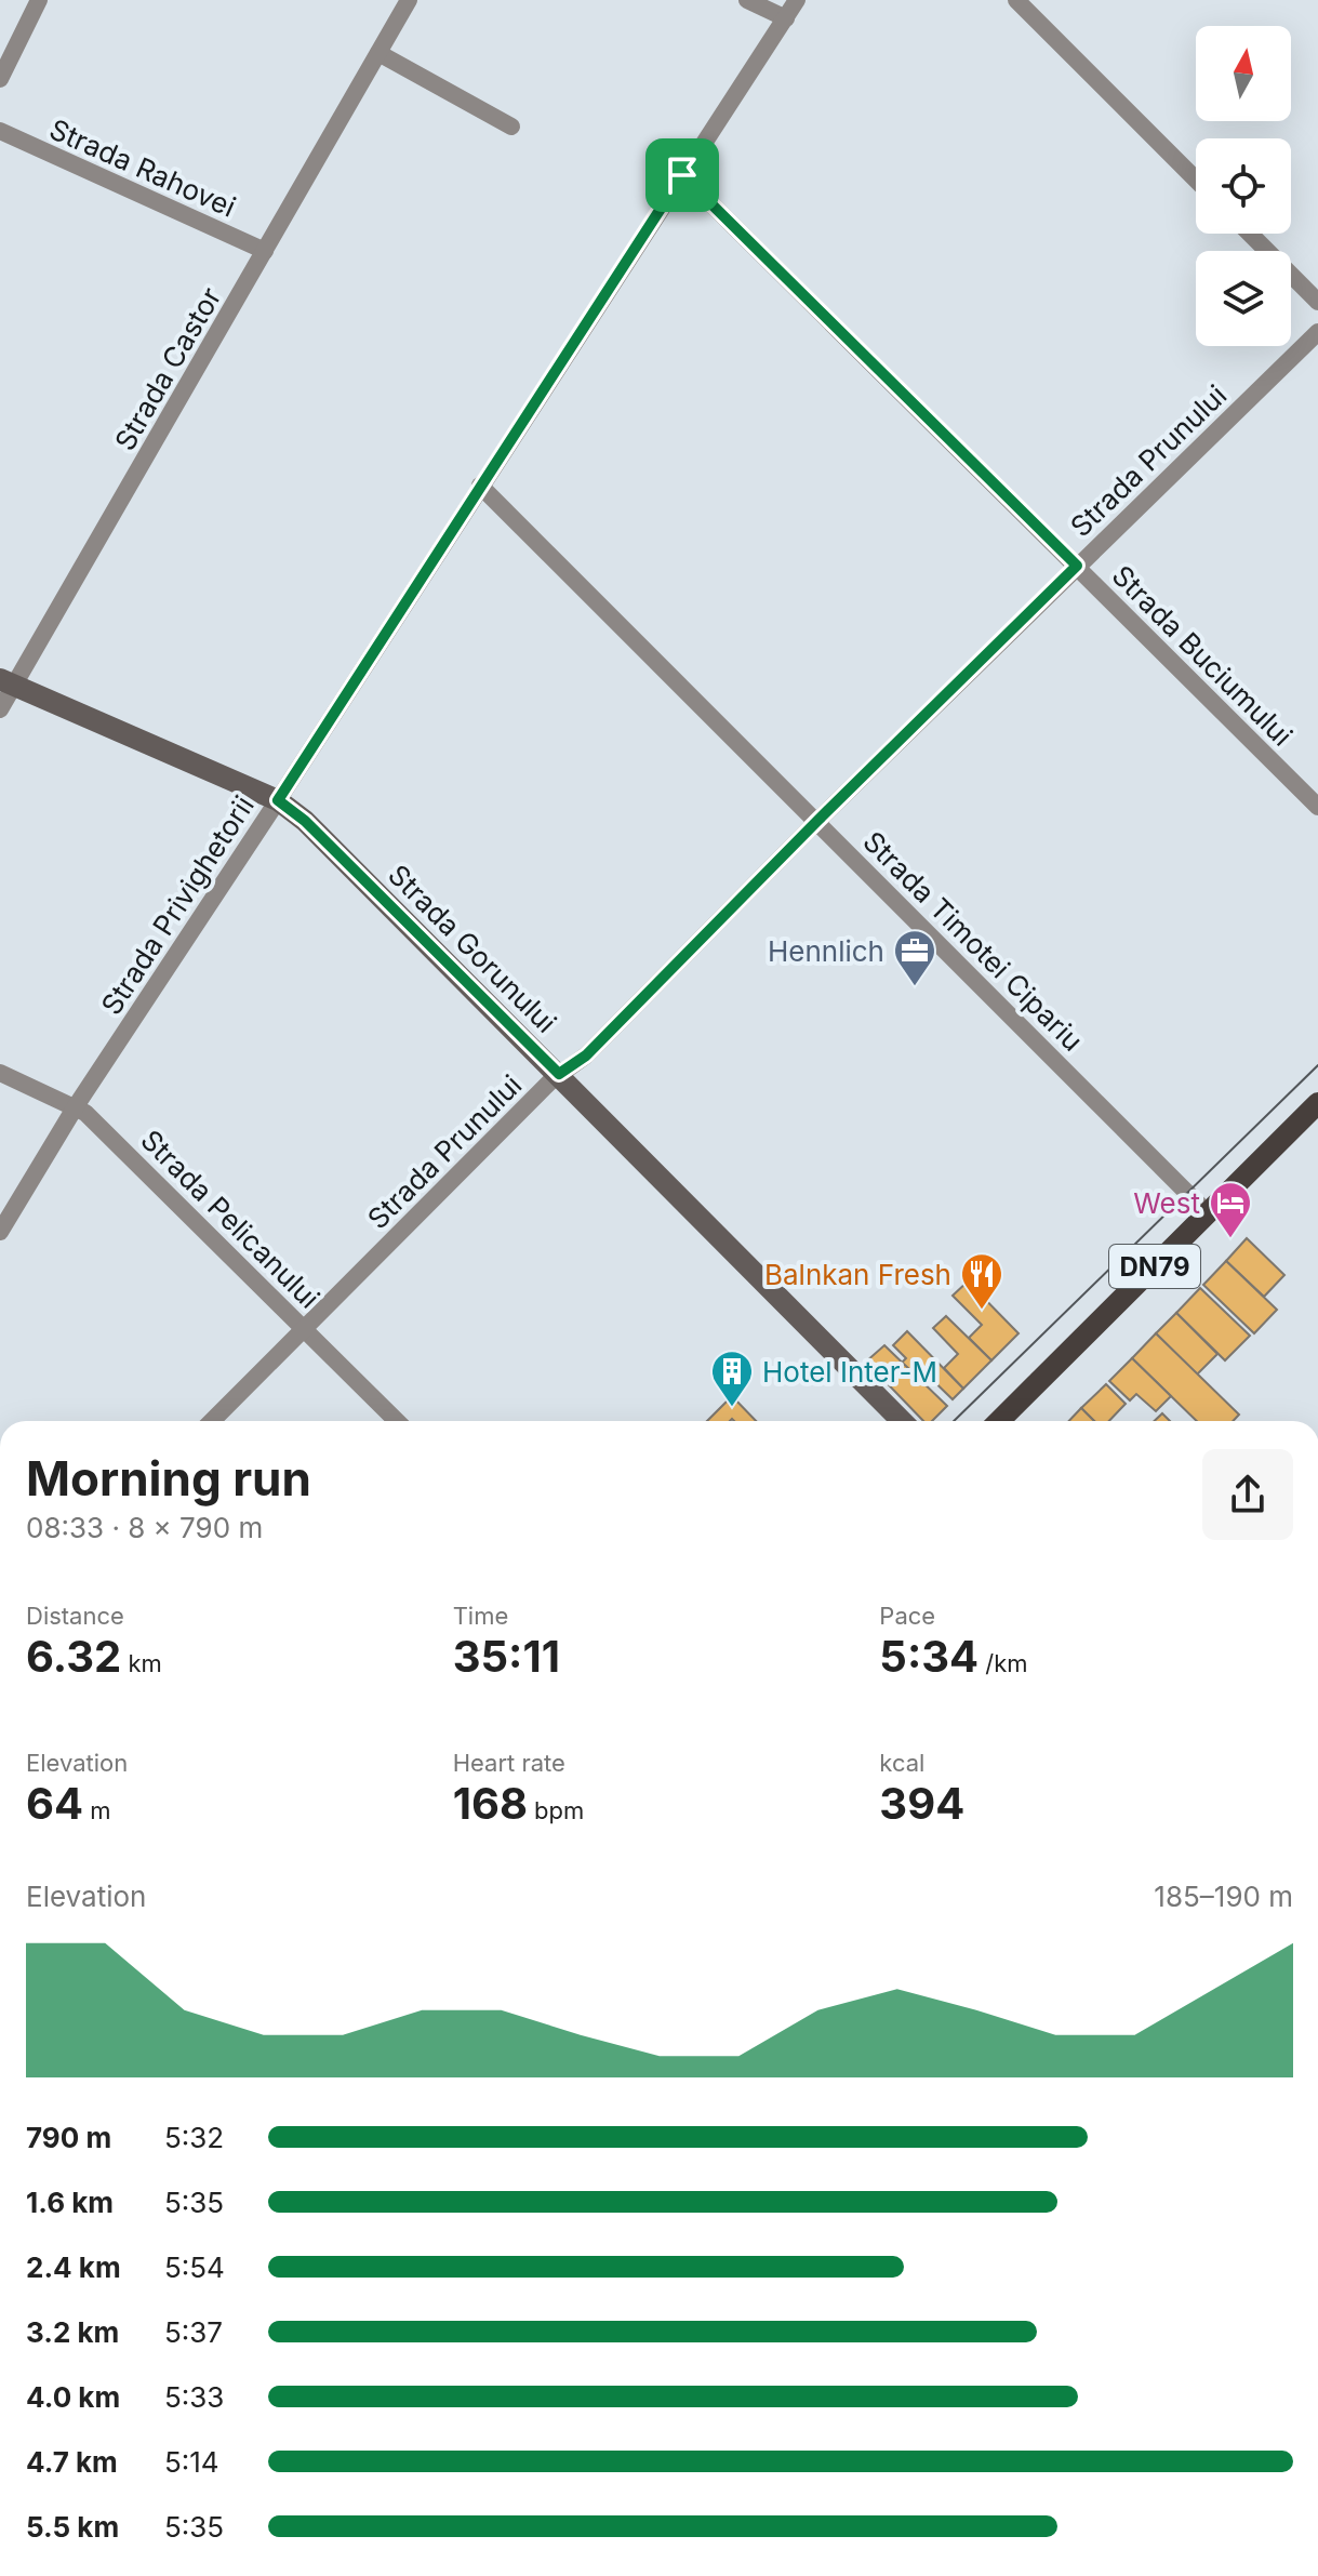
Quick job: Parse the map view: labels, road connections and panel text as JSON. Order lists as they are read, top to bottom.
{
  "streets": {
    "main road": ["DN79"],
    "street": [
      "Strada Rahovei",
      "Strada Castor",
      "Strada Prunului",
      "Strada Buciumului",
      "Strada Privighetorii",
      "Strada Timotei Cipariu",
      "Strada Gorunului",
      "Strada Pelicanului"
    ]
  },
  "crossings": [
    ["Strada Rahovei", "Strada Castor"],
    ["Strada Castor", "Strada Gorunului"],
    ["Strada Prunului", "Strada Buciumului"],
    ["Strada Prunului", "Strada Timotei Cipariu"],
    ["Strada Prunului", "Strada Gorunului"],
    ["Strada Prunului", "Strada Pelicanului"],
    ["Strada Buciumului", "Strada Privighetorii"],
    ["Strada Privighetorii", "Strada Timotei Cipariu"],
    ["Strada Privighetorii", "Strada Gorunului"],
    ["Strada Privighetorii", "Strada Pelicanului"],
    ["Strada Timotei Cipariu", "DN79"]
  ],
  "places": {
    "office": ["Hennlich"],
    "hotel": ["West"],
    "restaurant": ["Balnkan Fresh"],
    "building": ["Hotel Inter-M"]
  },
  "north": "top",
  "page": {
    "heading": ["Morning run", "08:33 · 8 × 790 m"],
    "stats": [
      ["Distance", "6.32 km"],
      ["Time", "35:11"],
      ["Pace", "5:34 /km"],
      ["Elevation", "64 m"],
      ["Heart rate", "168 bpm"],
      ["kcal", "394"]
    ],
    "chart": ["Elevation", "185–190 m"],
    "list": [
      {
        "name": "790 m",
        "note": "5:32"
      },
      {
        "name": "1.6 km",
        "note": "5:35"
      },
      {
        "name": "2.4 km",
        "note": "5:54"
      },
      {
        "name": "3.2 km",
        "note": "5:37"
      },
      {
        "name": "4.0 km",
        "note": "5:33"
      },
      {
        "name": "4.7 km",
        "note": "5:14"
      },
      {
        "name": "5.5 km",
        "note": "5:35"
      }
    ]
  }
}
